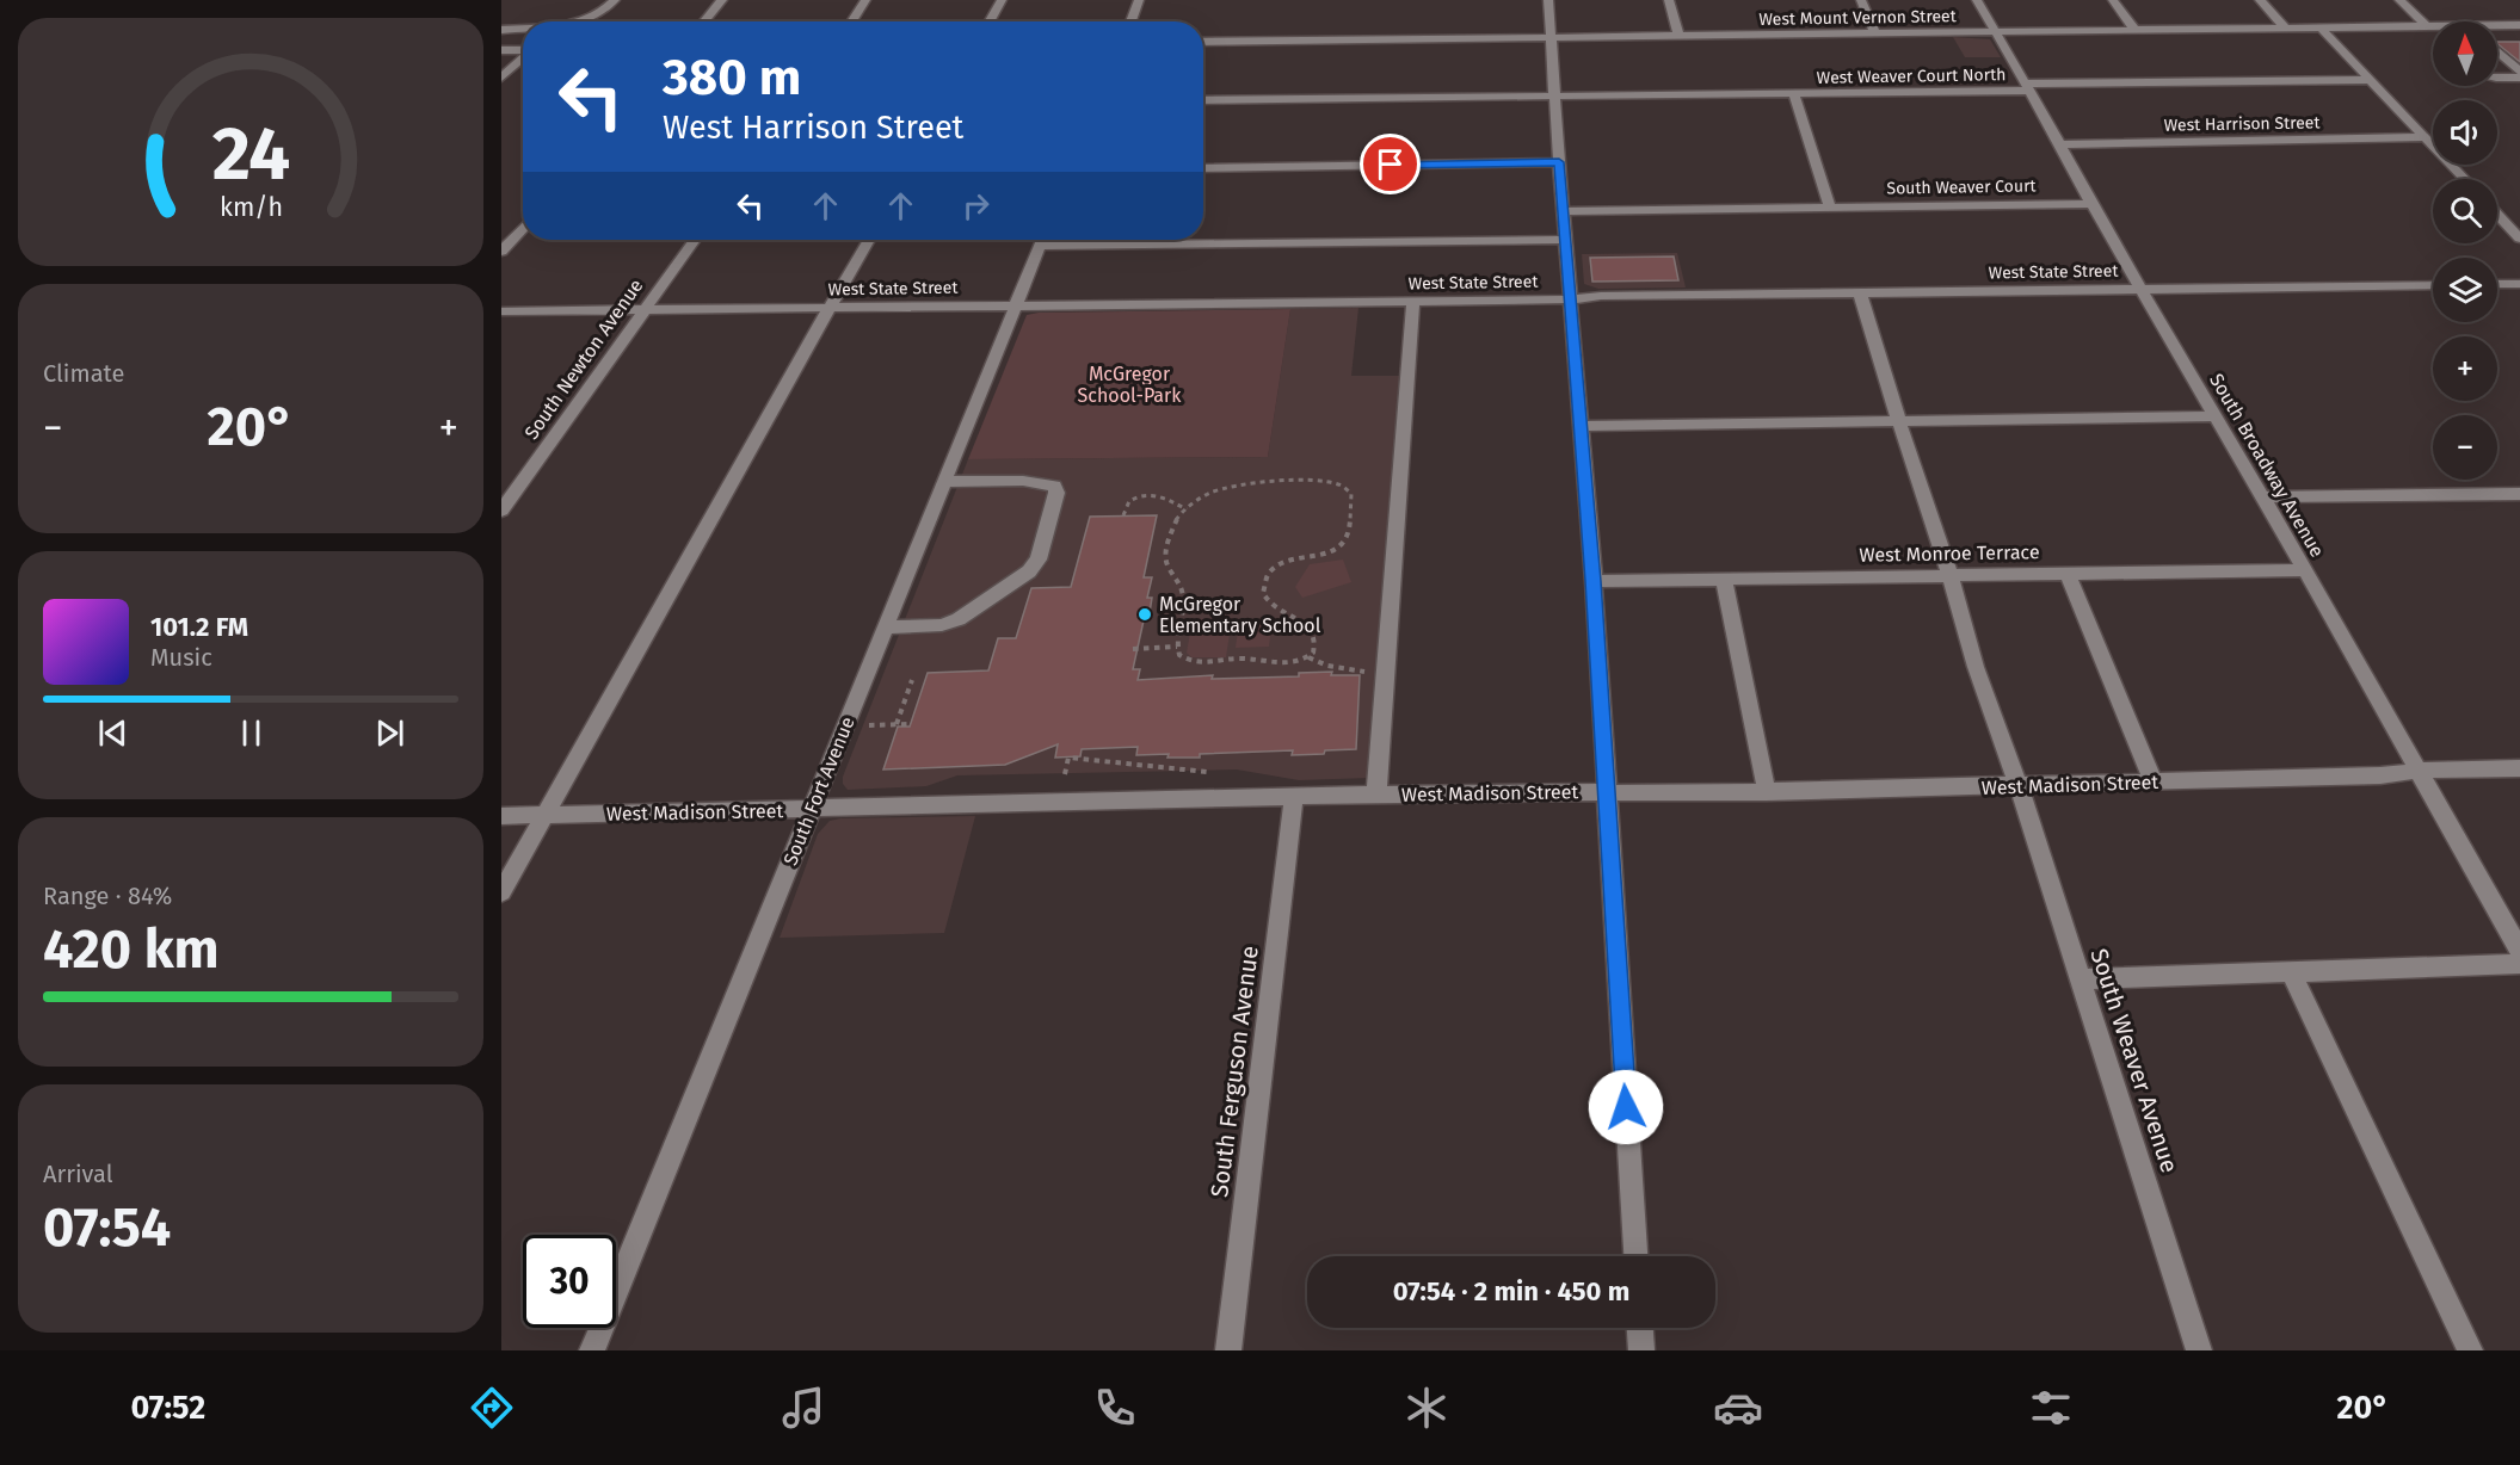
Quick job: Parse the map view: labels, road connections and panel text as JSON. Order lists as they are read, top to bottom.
{
  "streets": {
    "street": [
      "West Mount Vernon Street",
      "West Weaver Court North",
      "West Harrison Street",
      "South Weaver Court",
      "West State Street",
      "South Newton Avenue",
      "South Broadway Avenue",
      "West Monroe Terrace",
      "West Madison Street",
      "South Fort Avenue",
      "South Weaver Avenue",
      "South Ferguson Avenue"
    ]
  },
  "crossings": [
    ["West Mount Vernon Street", "South Broadway Avenue"],
    ["West Weaver Court North", "South Broadway Avenue"],
    ["West Harrison Street", "South Broadway Avenue"],
    ["South Weaver Court", "South Broadway Avenue"],
    ["West State Street", "South Newton Avenue"],
    ["West State Street", "South Broadway Avenue"],
    ["West State Street", "South Fort Avenue"],
    ["West State Street", "South Weaver Avenue"],
    ["South Broadway Avenue", "West Monroe Terrace"],
    ["South Broadway Avenue", "West Madison Street"],
    ["West Monroe Terrace", "South Weaver Avenue"],
    ["West Madison Street", "South Fort Avenue"],
    ["West Madison Street", "South Weaver Avenue"],
    ["West Madison Street", "South Ferguson Avenue"]
  ],
  "parks": ["McGregor School-Park"],
  "places": ["McGregor Elementary School"],
  "north": "top",
  "page": {
    "map_buttons": ["+", "−"],
    "turn": ["380 m", "West Harrison Street"],
    "tile": [
      "Climate",
      ["Range · 84%", "420 km"],
      ["Arrival", "07:54"]
    ],
    "heat": ["−", "20°", "+"],
    "song": ["101.2 FM", "Music"],
    "limit": "30",
    "trip": "07:54 · 2 min · 450 m",
    "tabs": ["07:52", "20°"],
    "gauge": ["24", "km/h"]
  }
}
